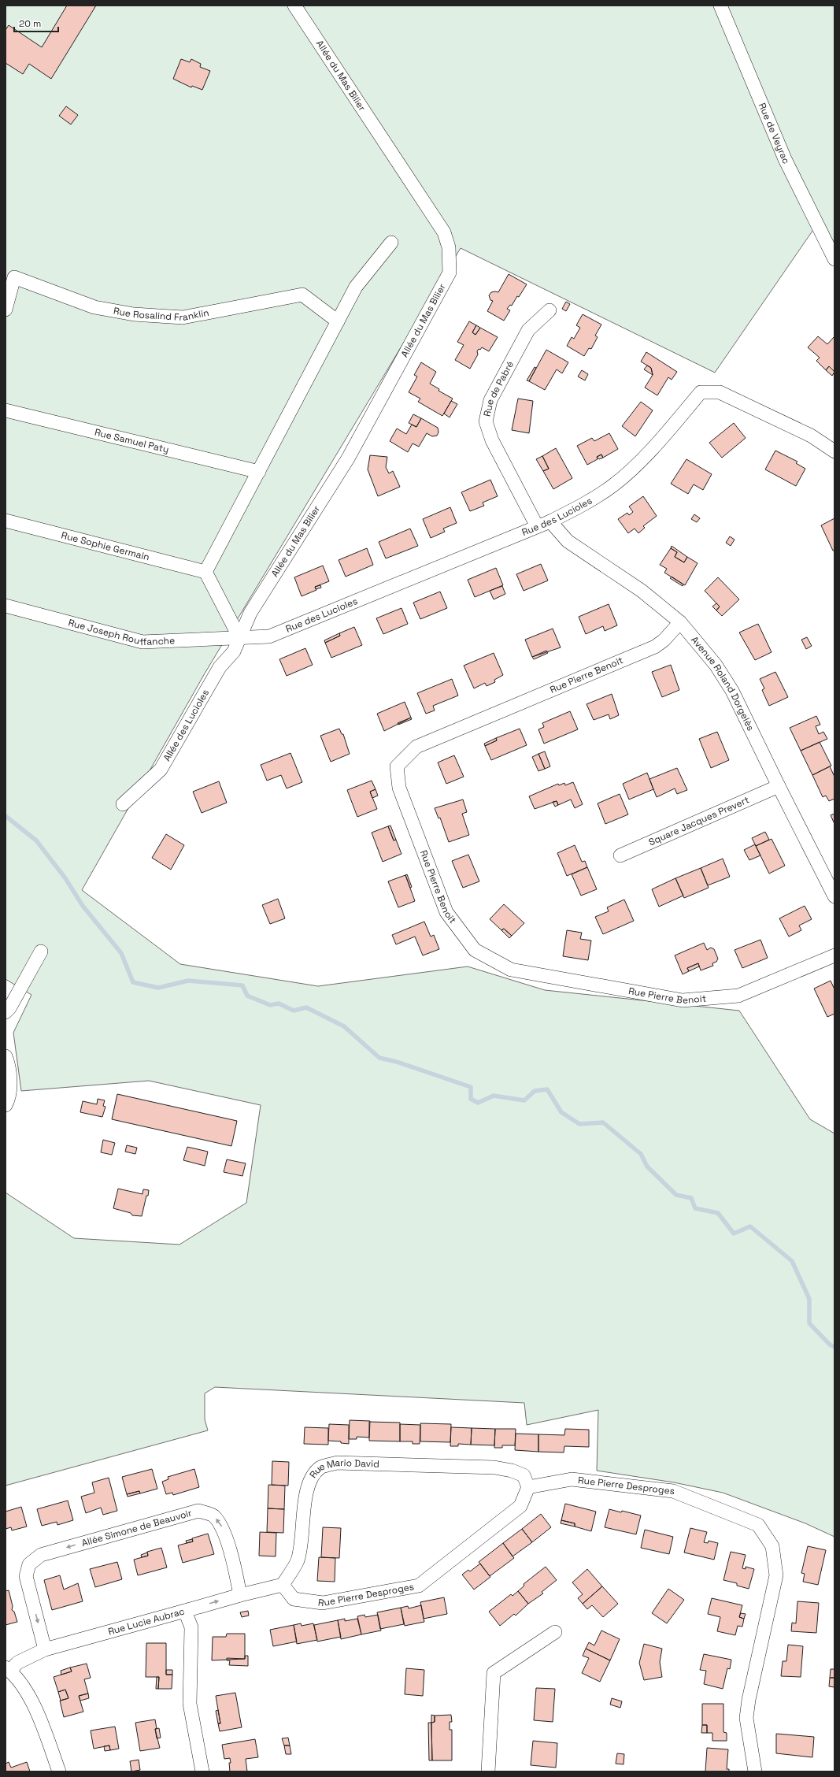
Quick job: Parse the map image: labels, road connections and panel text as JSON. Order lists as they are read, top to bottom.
{
  "streets": {
    "street": [
      "Allée du Mas Bilier",
      "Rue de Veyrac",
      "Rue Rosalind Franklin",
      "Rue de Pabré",
      "Rue Samuel Paty",
      "Rue des Lucioles",
      "Rue Sophie Germain",
      "Rue Joseph Rouffanche",
      "Rue Pierre Benoit",
      "Avenue Roland Dorgelès",
      "Allée des Lucioles",
      "Square Jacques Prevert",
      "Rue Mario David",
      "Rue Pierre Desproges",
      "Allée Simone de Beauvoir",
      "Rue Lucie Aubrac"
    ]
  },
  "crossings": [
    ["Allée du Mas Bilier", "Rue des Lucioles"],
    ["Allée du Mas Bilier", "Rue Joseph Rouffanche"],
    ["Allée du Mas Bilier", "Allée des Lucioles"],
    ["Rue de Pabré", "Rue des Lucioles"],
    ["Rue des Lucioles", "Rue Joseph Rouffanche"],
    ["Rue des Lucioles", "Avenue Roland Dorgelès"],
    ["Rue des Lucioles", "Allée des Lucioles"],
    ["Rue Joseph Rouffanche", "Allée des Lucioles"],
    ["Rue Pierre Benoit", "Avenue Roland Dorgelès"],
    ["Avenue Roland Dorgelès", "Square Jacques Prevert"],
    ["Rue Mario David", "Rue Pierre Desproges"],
    ["Allée Simone de Beauvoir", "Rue Lucie Aubrac"]
  ],
  "scale_bar": "20 m"
}
